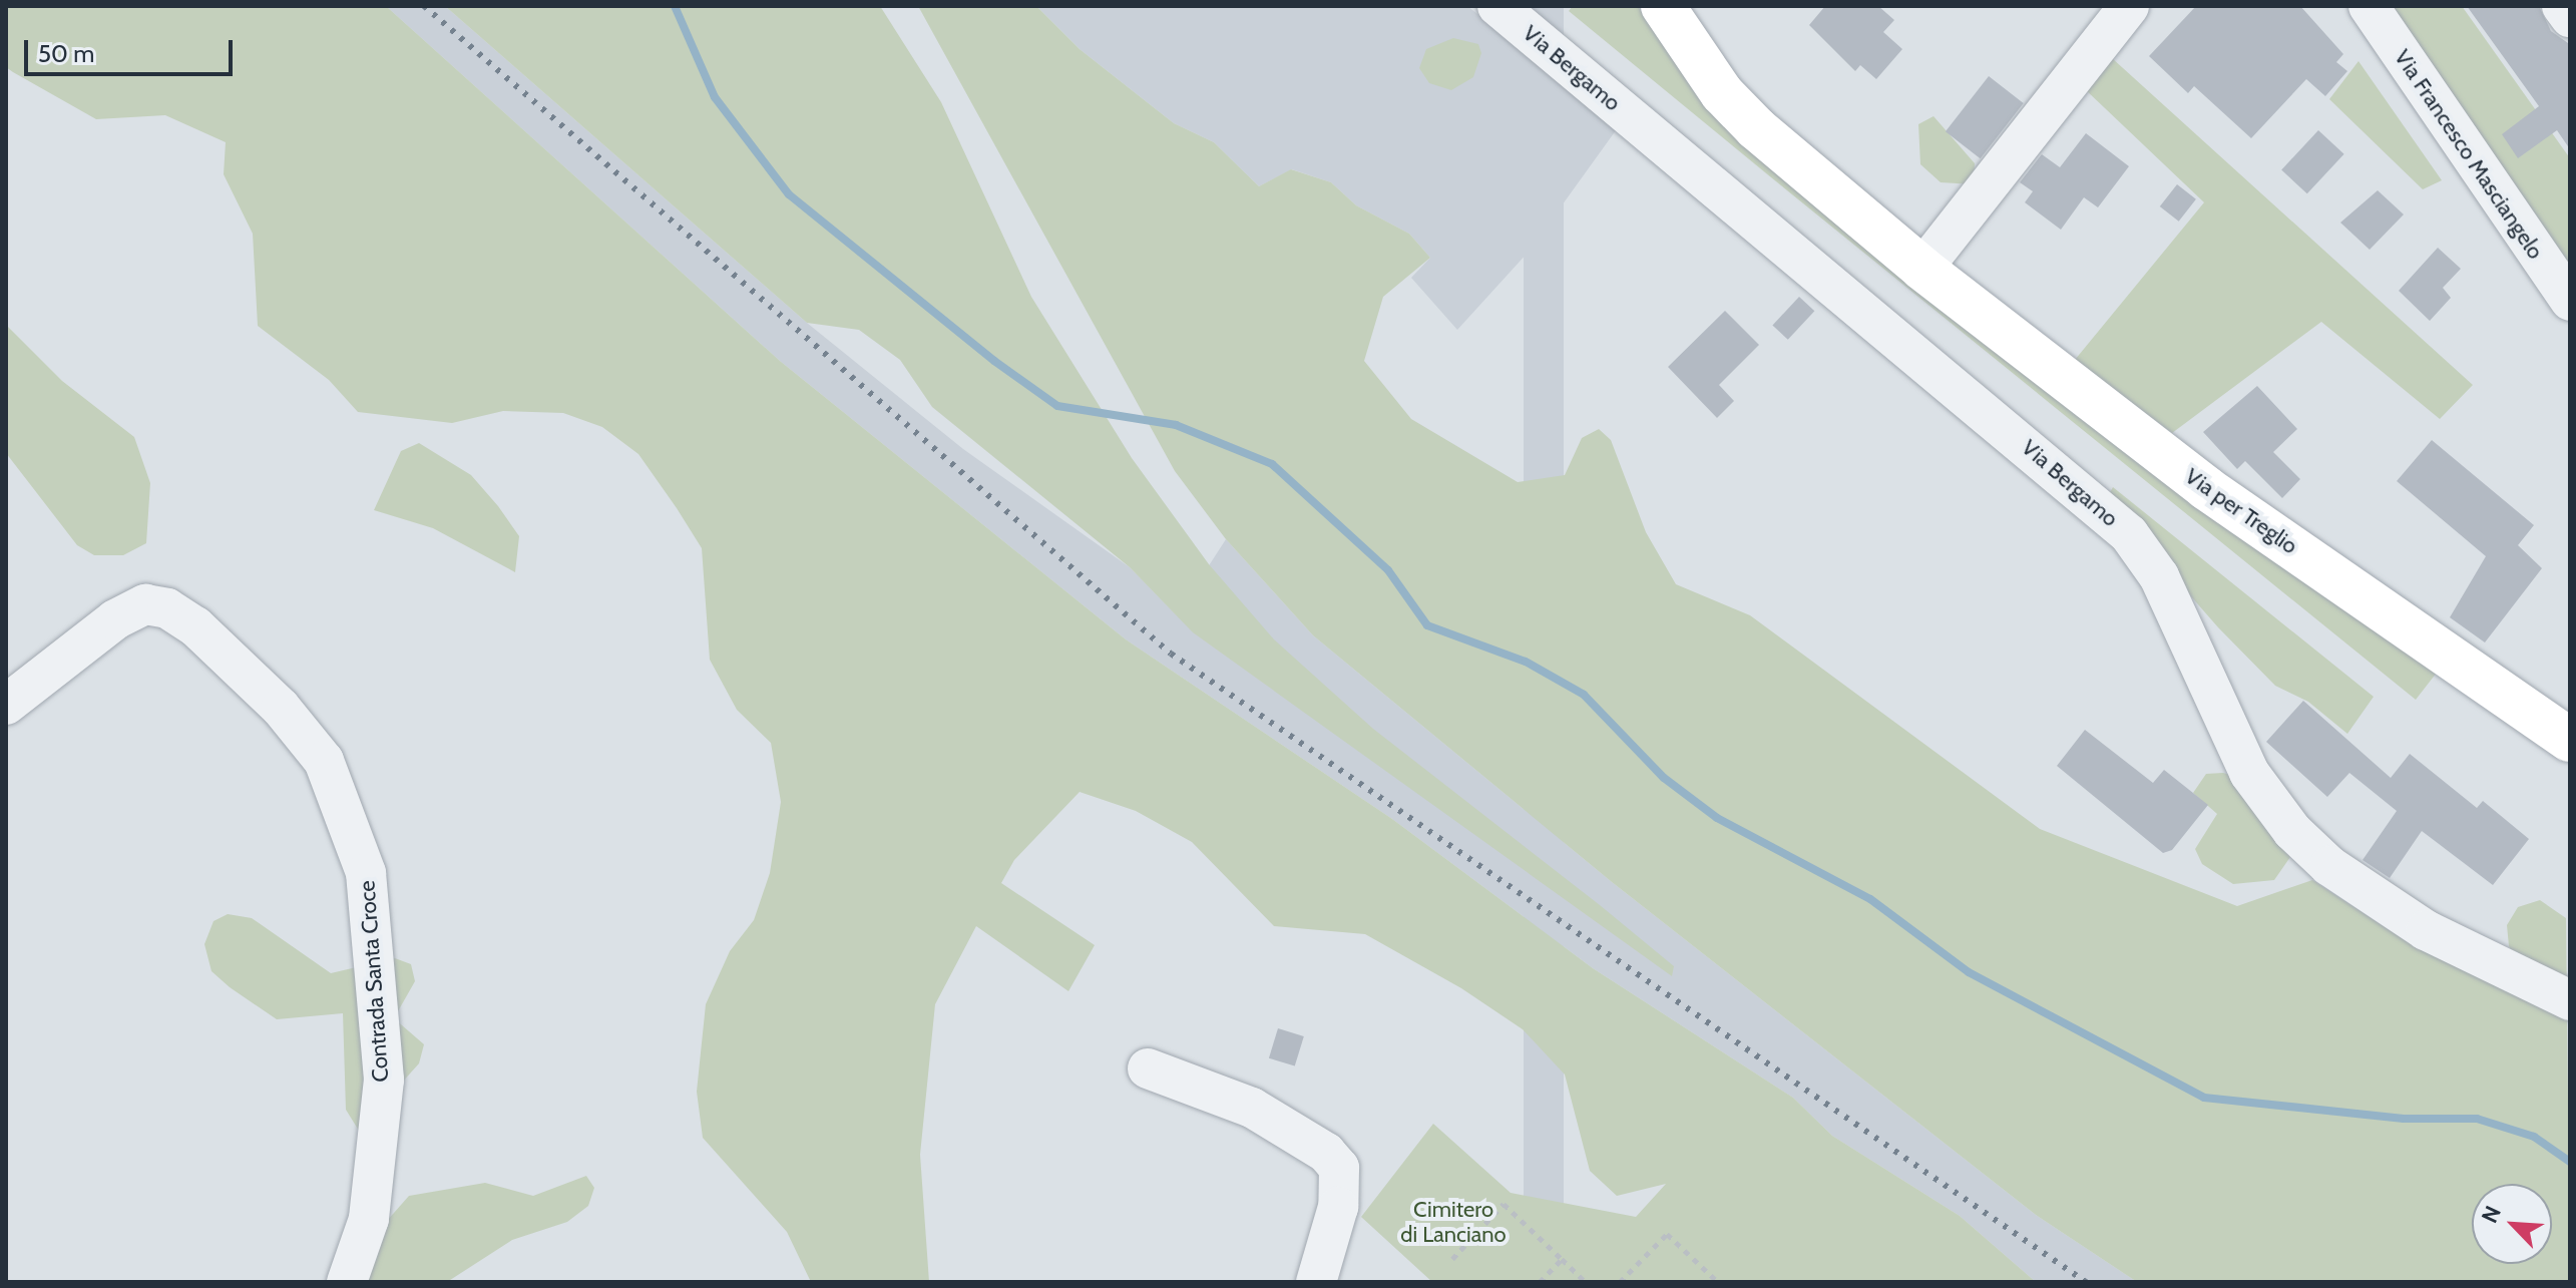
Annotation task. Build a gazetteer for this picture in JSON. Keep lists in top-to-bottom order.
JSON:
{
  "streets": {
    "main road": ["Via per Treglio"],
    "street": ["Via Bergamo", "Via Francesco Masciangelo", "Contrada Santa Croce"]
  },
  "parks": ["Cimitero di Lanciano"],
  "scale_bar": "50 m",
  "north": "top left"
}
